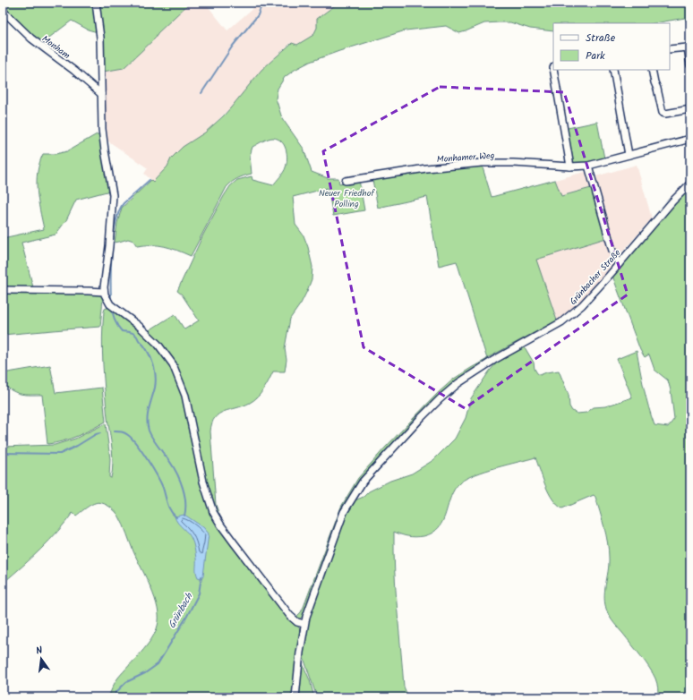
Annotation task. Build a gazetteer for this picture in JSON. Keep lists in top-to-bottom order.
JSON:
{
  "streets": {
    "street": ["Monham", "Monhamer Weg", "Grünbacher Straße"]
  },
  "water": ["Grünbach"],
  "parks": ["Neuer Friedhof Polling"],
  "legend": ["Straße", "Park"],
  "north": "top"
}
